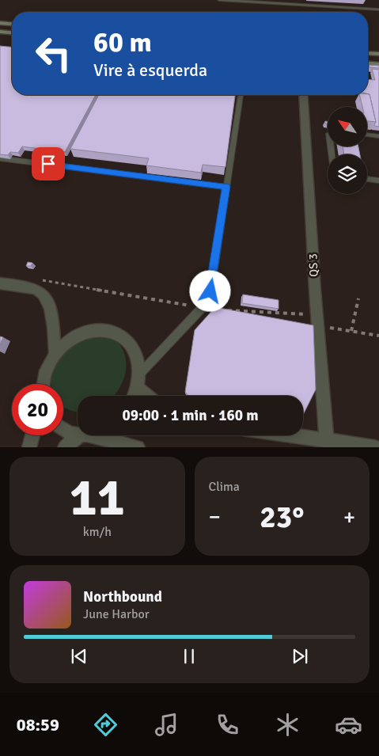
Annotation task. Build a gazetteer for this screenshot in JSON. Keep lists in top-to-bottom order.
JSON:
{
  "streets": {
    "street": ["QS 3"]
  },
  "north": "top left",
  "page": {
    "turn": ["60 m", "Vire à esquerda"],
    "limit": "20",
    "trip": "09:00 · 1 min · 160 m",
    "tile": [
      ["11", "km/h"],
      "Clima"
    ],
    "heat": ["−", "23°", "+"],
    "song": ["Northbound", "June Harbor"],
    "tabs": "08:59"
  }
}
